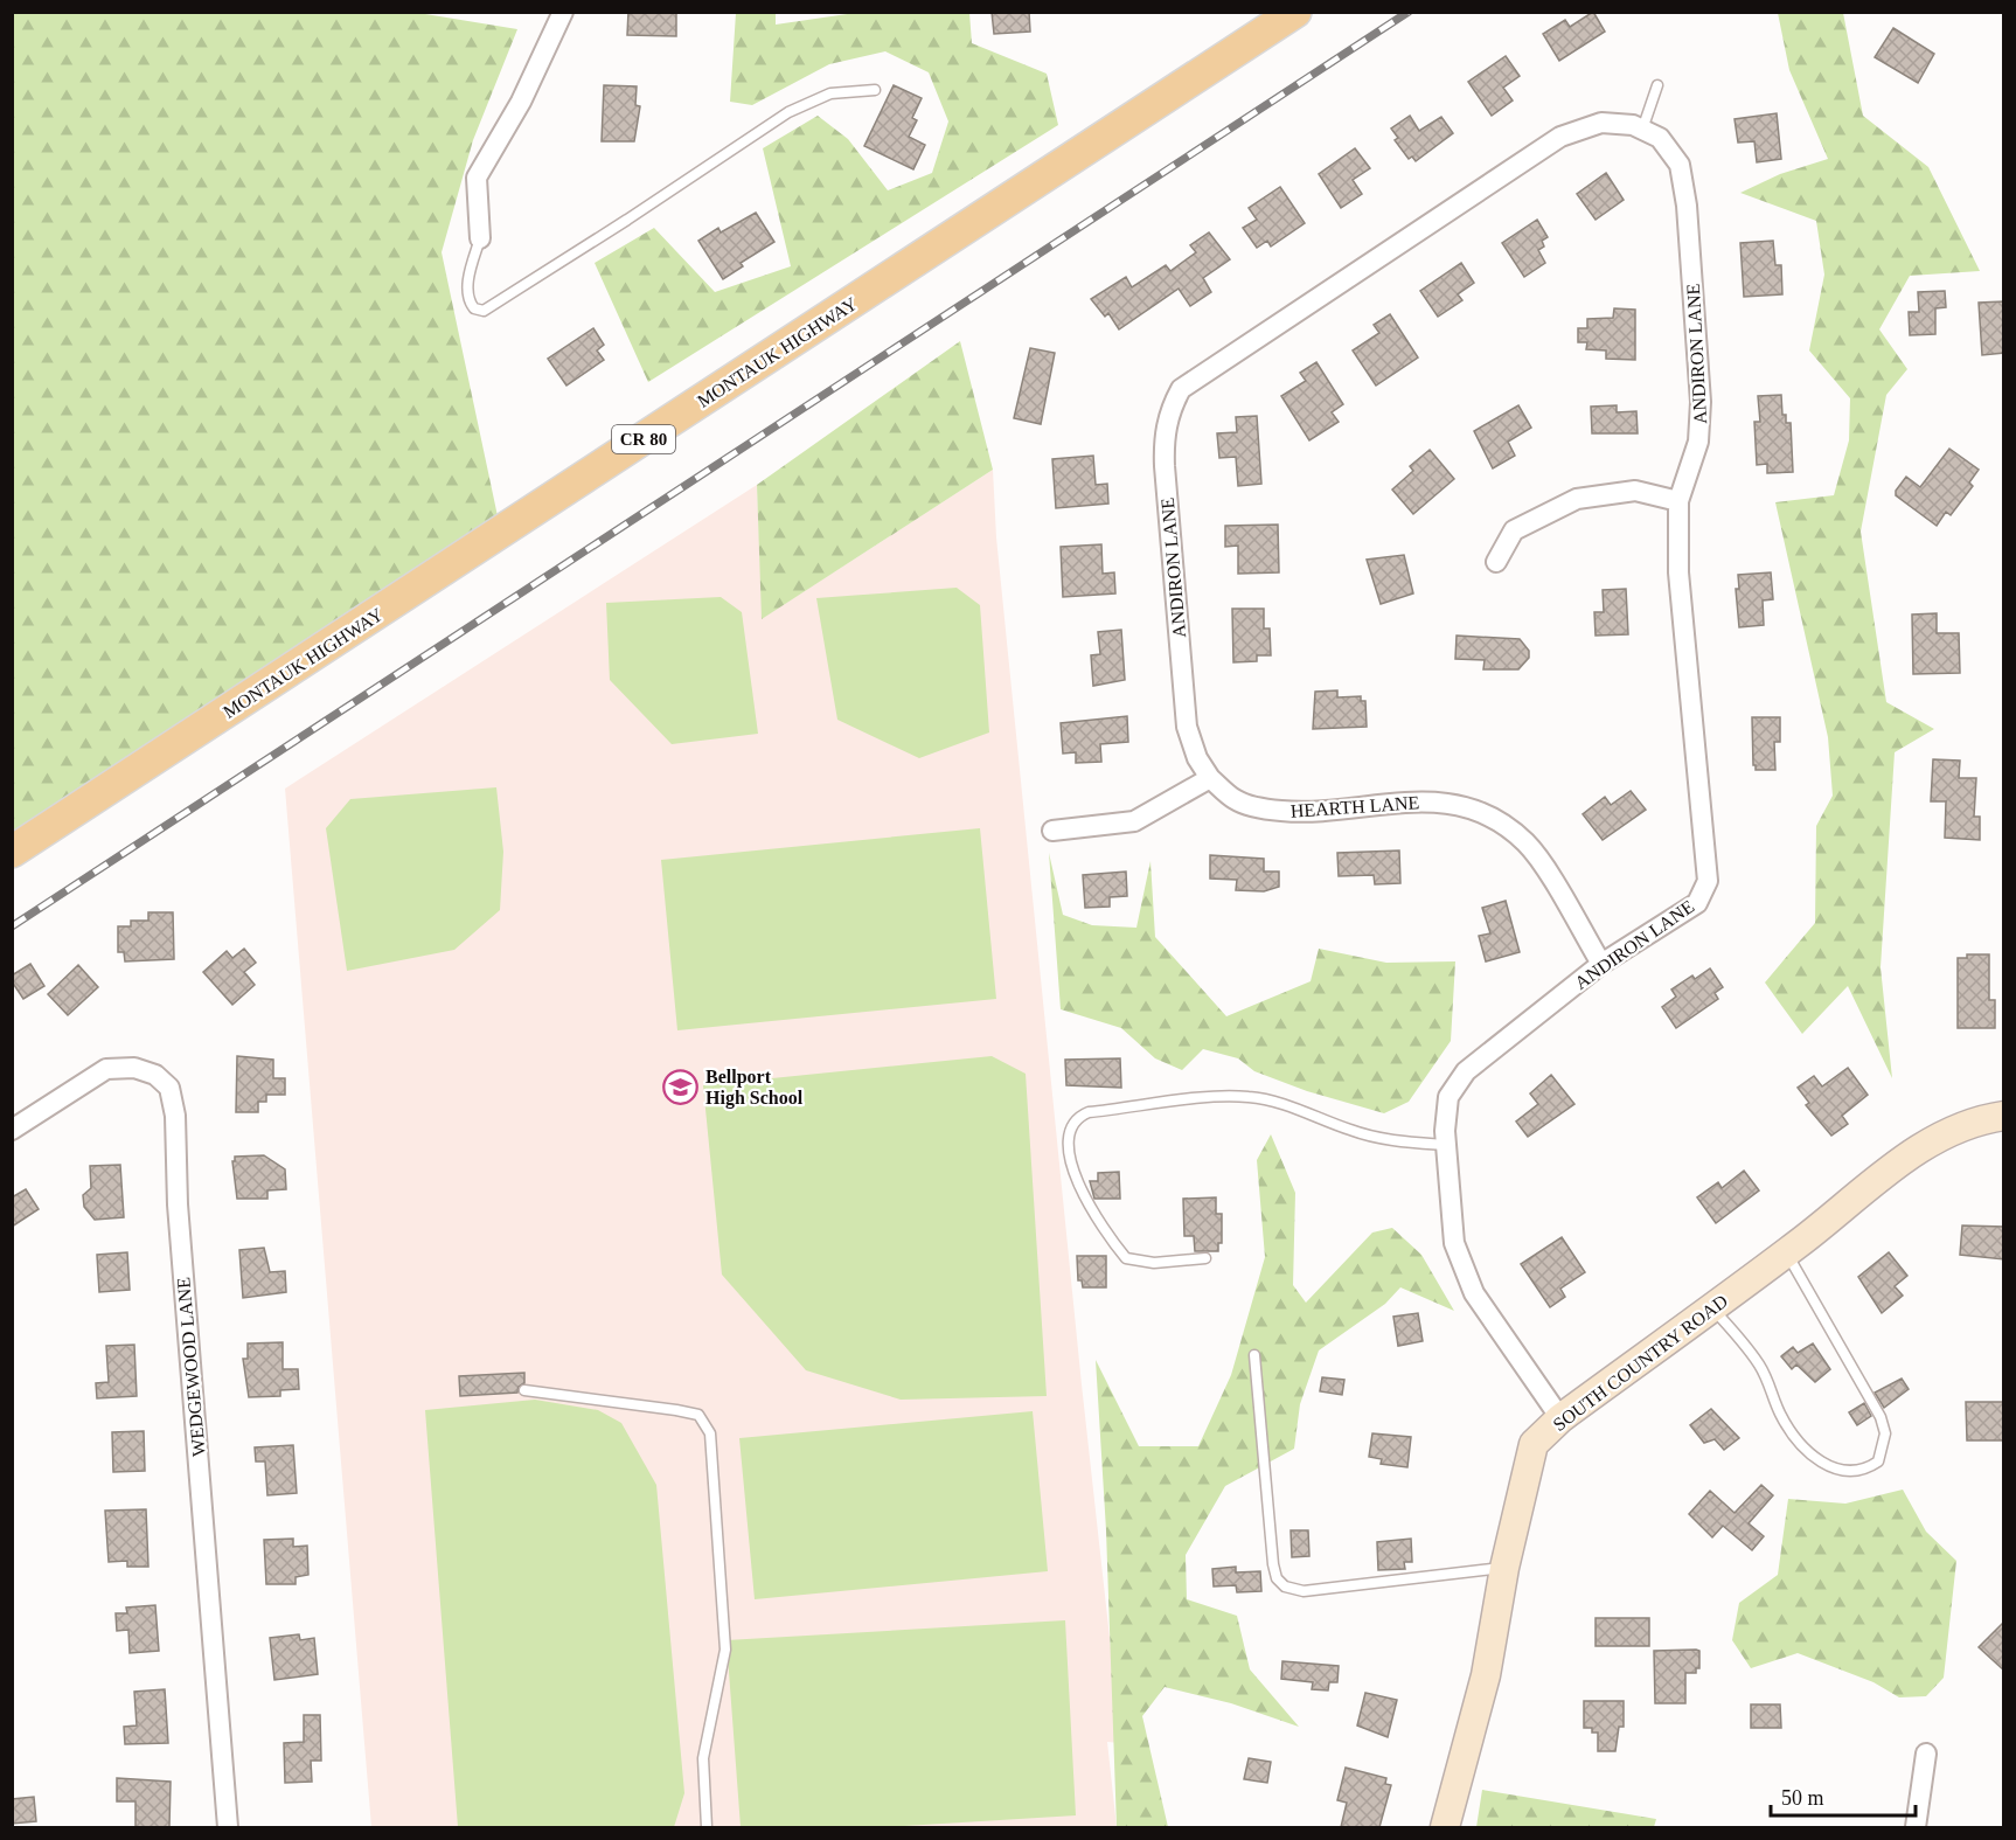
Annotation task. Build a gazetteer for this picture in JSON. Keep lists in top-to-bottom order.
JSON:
{
  "streets": {
    "main road": ["MONTAUK HIGHWAY", "CR 80", "SOUTH COUNTRY ROAD"],
    "street": ["ANDIRON LANE", "HEARTH LANE", "WEDGEWOOD LANE"]
  },
  "crossings": [
    ["ANDIRON LANE", "HEARTH LANE"],
    ["ANDIRON LANE", "SOUTH COUNTRY ROAD"]
  ],
  "places": {
    "school or university": ["Bellport High School"]
  },
  "scale_bar": "50 m"
}
